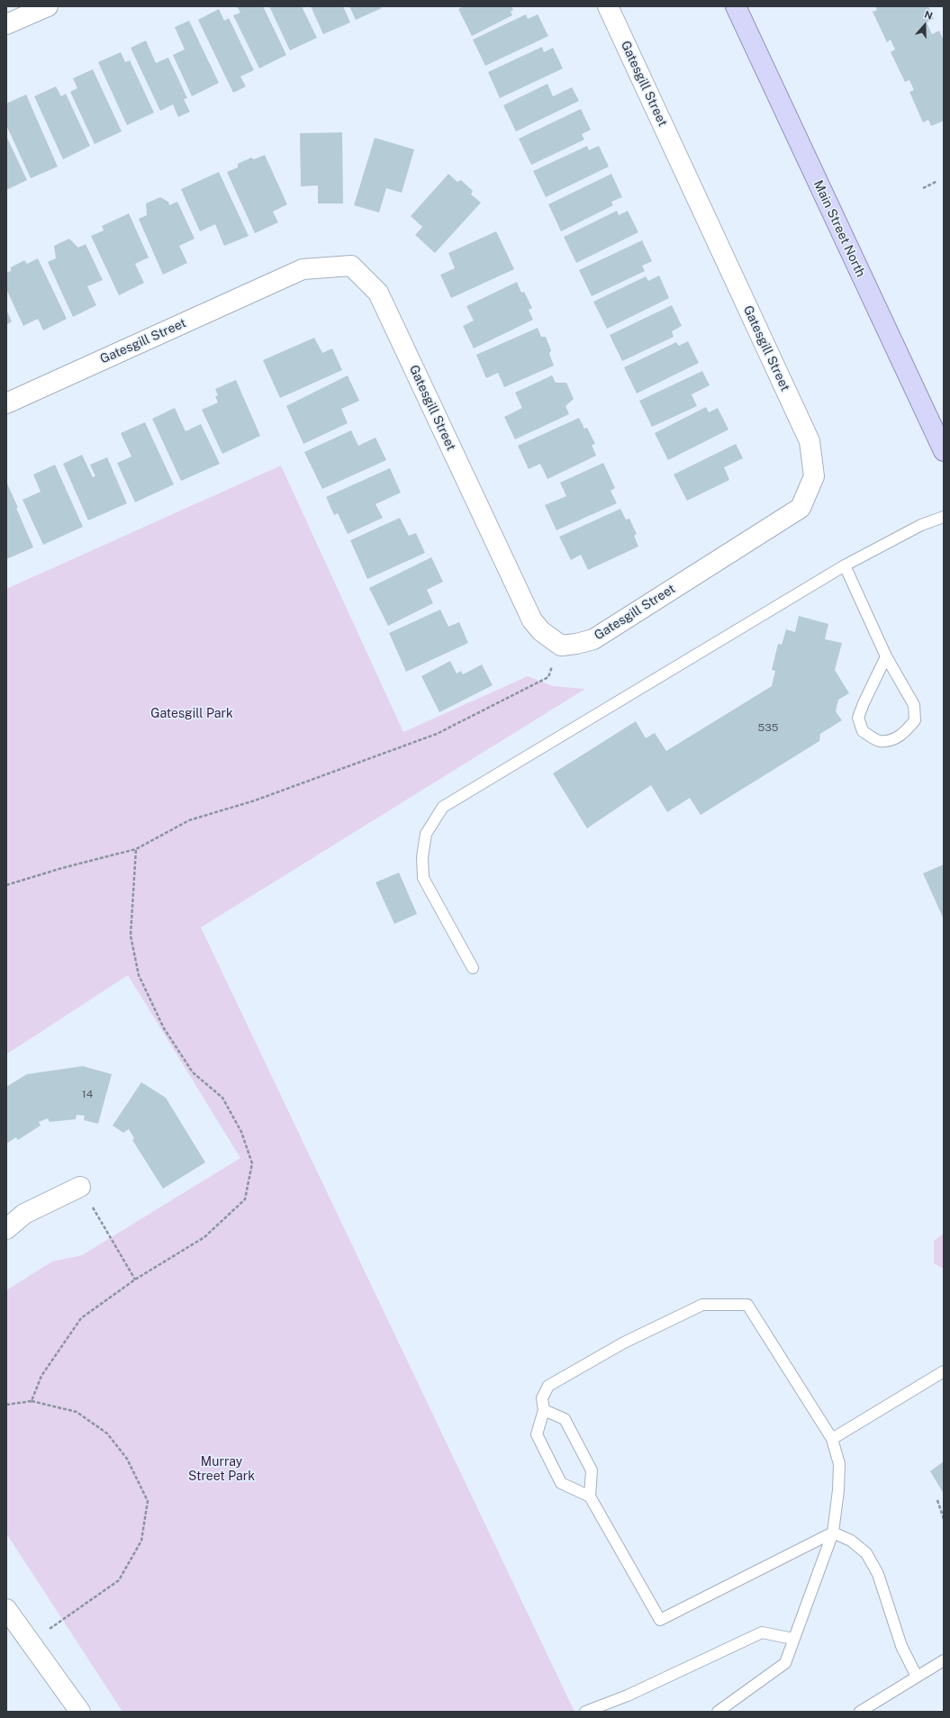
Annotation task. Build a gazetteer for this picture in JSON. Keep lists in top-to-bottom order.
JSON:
{
  "streets": {
    "main road": ["Main Street North"],
    "street": ["Gatesgill Street"]
  },
  "parks": ["Gatesgill Park", "Murray Street Park"],
  "house_numbers": ["535", "14"],
  "north": "top"
}
